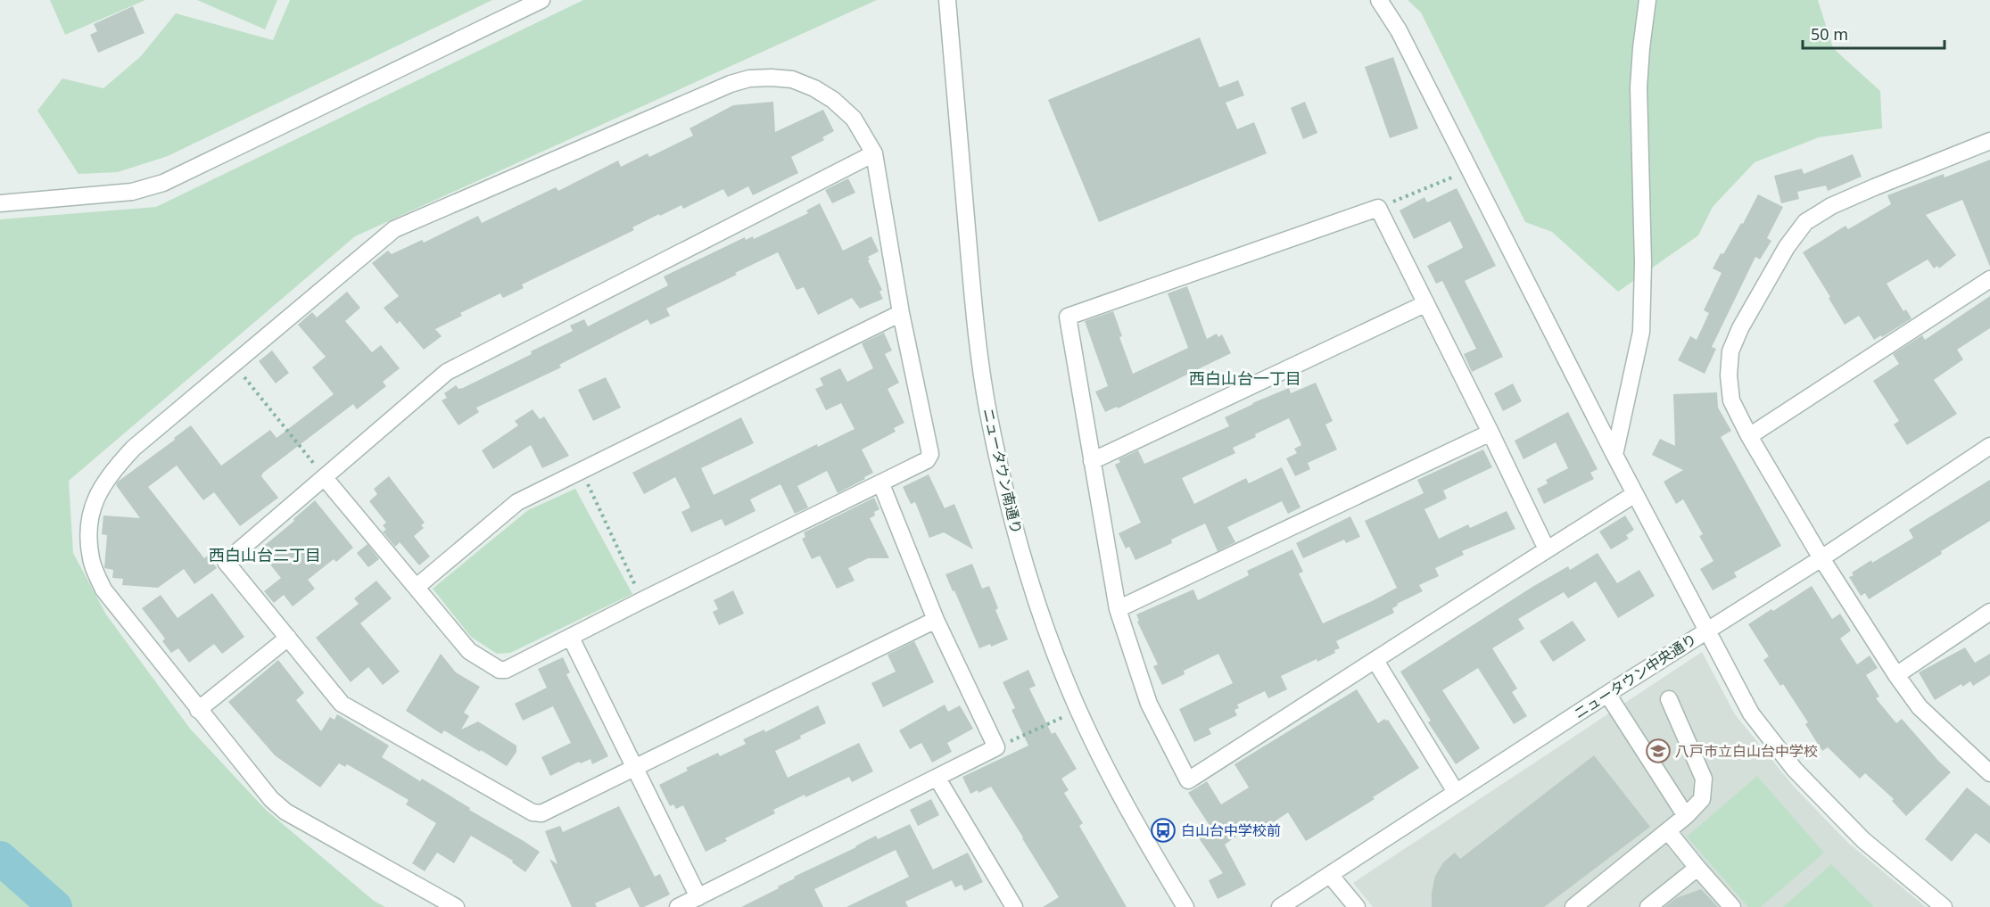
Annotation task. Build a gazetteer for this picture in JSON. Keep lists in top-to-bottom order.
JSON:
{
  "streets": {
    "street": ["ニュータウン南通り", "ニュータウン中央通り"]
  },
  "districts": ["西白山台一丁目", "西白山台二丁目"],
  "places": {
    "school or university": ["八戸市立白山台中学校"],
    "bus stop": ["白山台中学校前"]
  },
  "scale_bar": "50 m"
}
